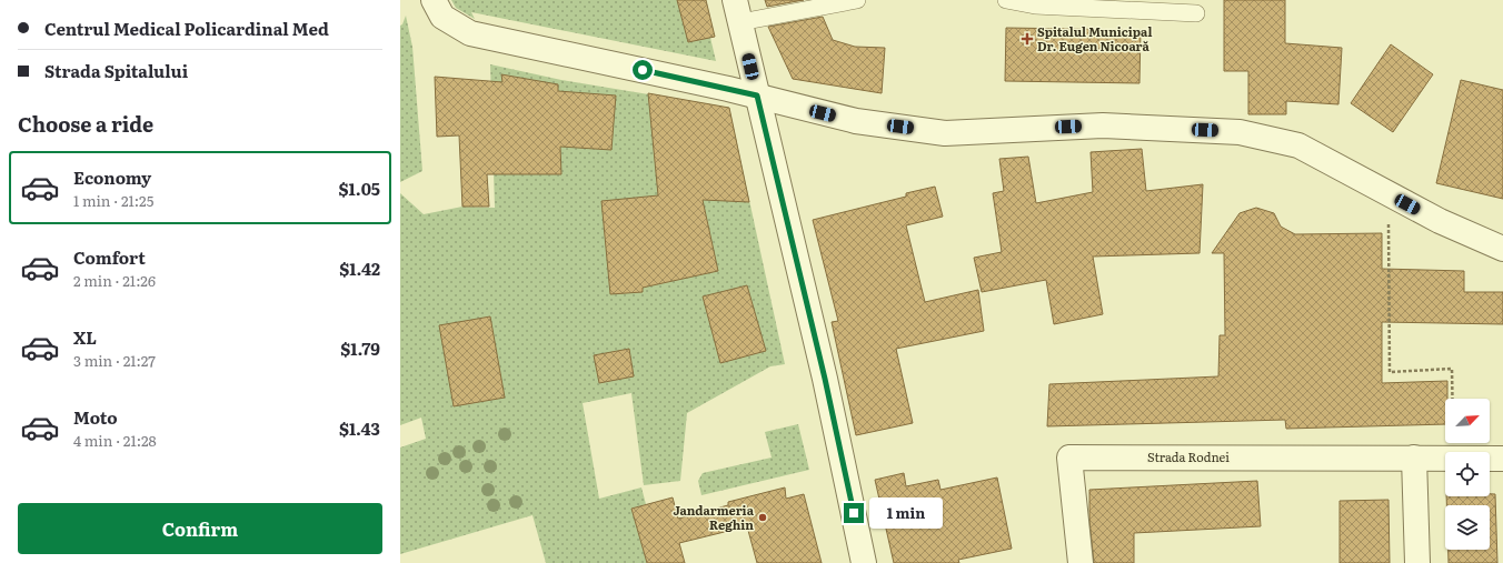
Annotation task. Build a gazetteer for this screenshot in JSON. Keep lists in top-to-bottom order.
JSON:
{
  "streets": {
    "street": ["Strada Rodnei"]
  },
  "places": {
    "health": ["Spitalul Municipal Dr. Eugen Nicoară"],
    "other": ["Jandarmeria Reghin"]
  },
  "north": "top right",
  "page": {
    "banner": ["Centrul Medical Policardinal Med", "Strada Spitalului"],
    "heading": "Choose a ride",
    "list": [
      {
        "name": "Economy",
        "note": "1 min · 21:25",
        "value": "$1.05"
      },
      {
        "name": "Comfort",
        "note": "2 min · 21:26",
        "value": "$1.42"
      },
      {
        "name": "XL",
        "note": "3 min · 21:27",
        "value": "$1.79"
      },
      {
        "name": "Moto",
        "note": "4 min · 21:28",
        "value": "$1.43"
      }
    ],
    "buttons": "Confirm",
    "bubble": "1 min"
  }
}
